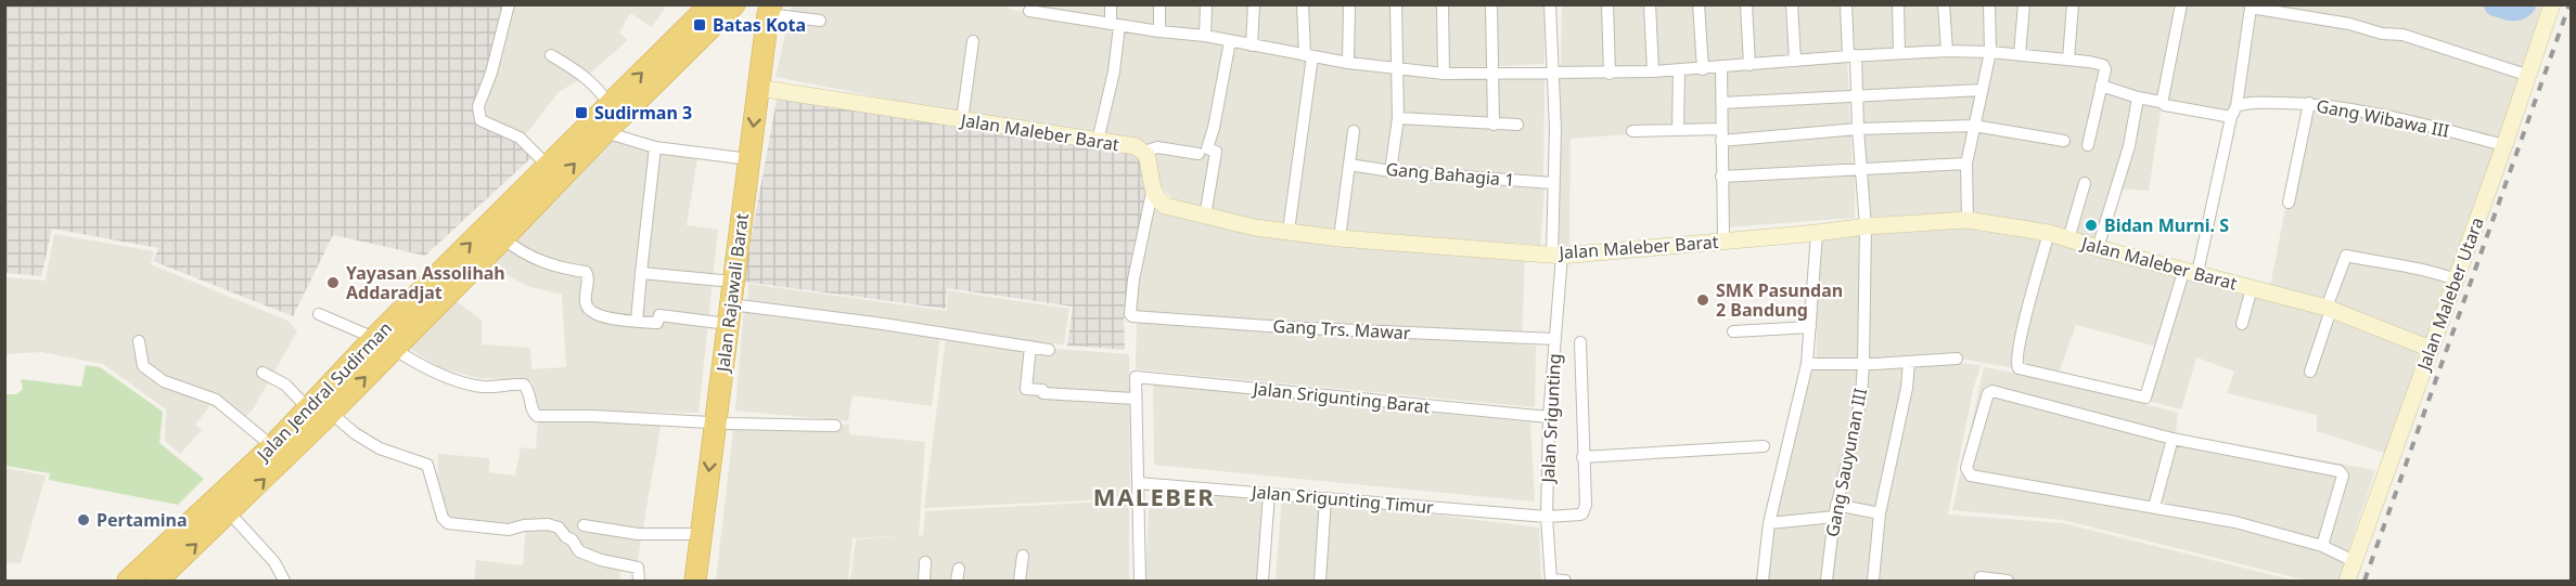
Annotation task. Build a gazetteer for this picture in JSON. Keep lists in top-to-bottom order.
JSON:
{
  "streets": {
    "highway": ["Jalan Rajawali Barat", "Jalan Jendral Sudirman"],
    "street": [
      "Gang Wibawa III",
      "Jalan Maleber Barat",
      "Gang Bahagia 1",
      "Jalan Maleber Utara",
      "Gang Trs. Mawar",
      "Jalan Srigunting Barat",
      "Jalan Srigunting",
      "Gang Sauyunan III",
      "Jalan Srigunting Timur"
    ]
  },
  "crossings": [
    ["Gang Wibawa III", "Jalan Maleber Utara"],
    ["Jalan Maleber Barat", "Jalan Rajawali Barat"],
    ["Jalan Maleber Barat", "Jalan Maleber Utara"],
    ["Jalan Maleber Barat", "Gang Trs. Mawar"],
    ["Jalan Maleber Barat", "Jalan Srigunting"],
    ["Jalan Maleber Barat", "Gang Sauyunan III"],
    ["Gang Bahagia 1", "Jalan Srigunting"],
    ["Gang Trs. Mawar", "Jalan Srigunting"],
    ["Jalan Srigunting Barat", "Jalan Srigunting"],
    ["Jalan Srigunting", "Jalan Srigunting Timur"]
  ],
  "districts": ["MALEBER"],
  "places": {
    "transit": ["Batas Kota", "Sudirman 3"],
    "other": [
      "Bidan Murni. S",
      "Yayasan Assolihah Addaradjat",
      "SMK Pasundan 2 Bandung",
      "Pertamina"
    ]
  }
}
